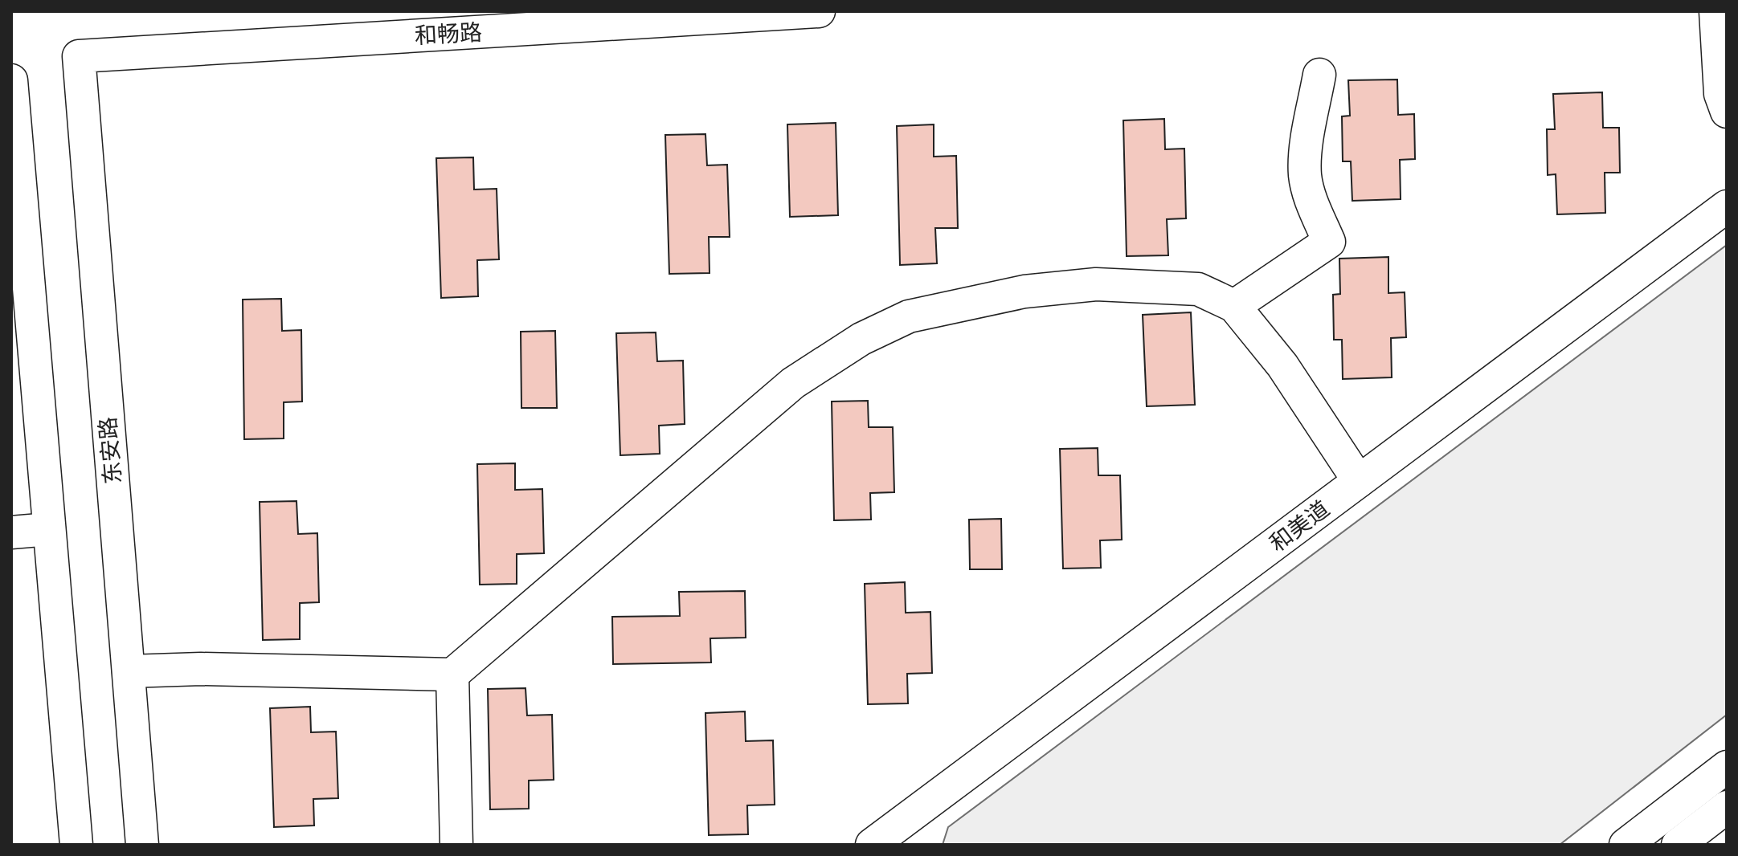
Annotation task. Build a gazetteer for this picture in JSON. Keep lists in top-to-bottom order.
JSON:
{
  "streets": {
    "street": ["和畅路", "东安路", "和美道"]
  },
  "crossings": [
    ["和畅路", "东安路"]
  ]
}
